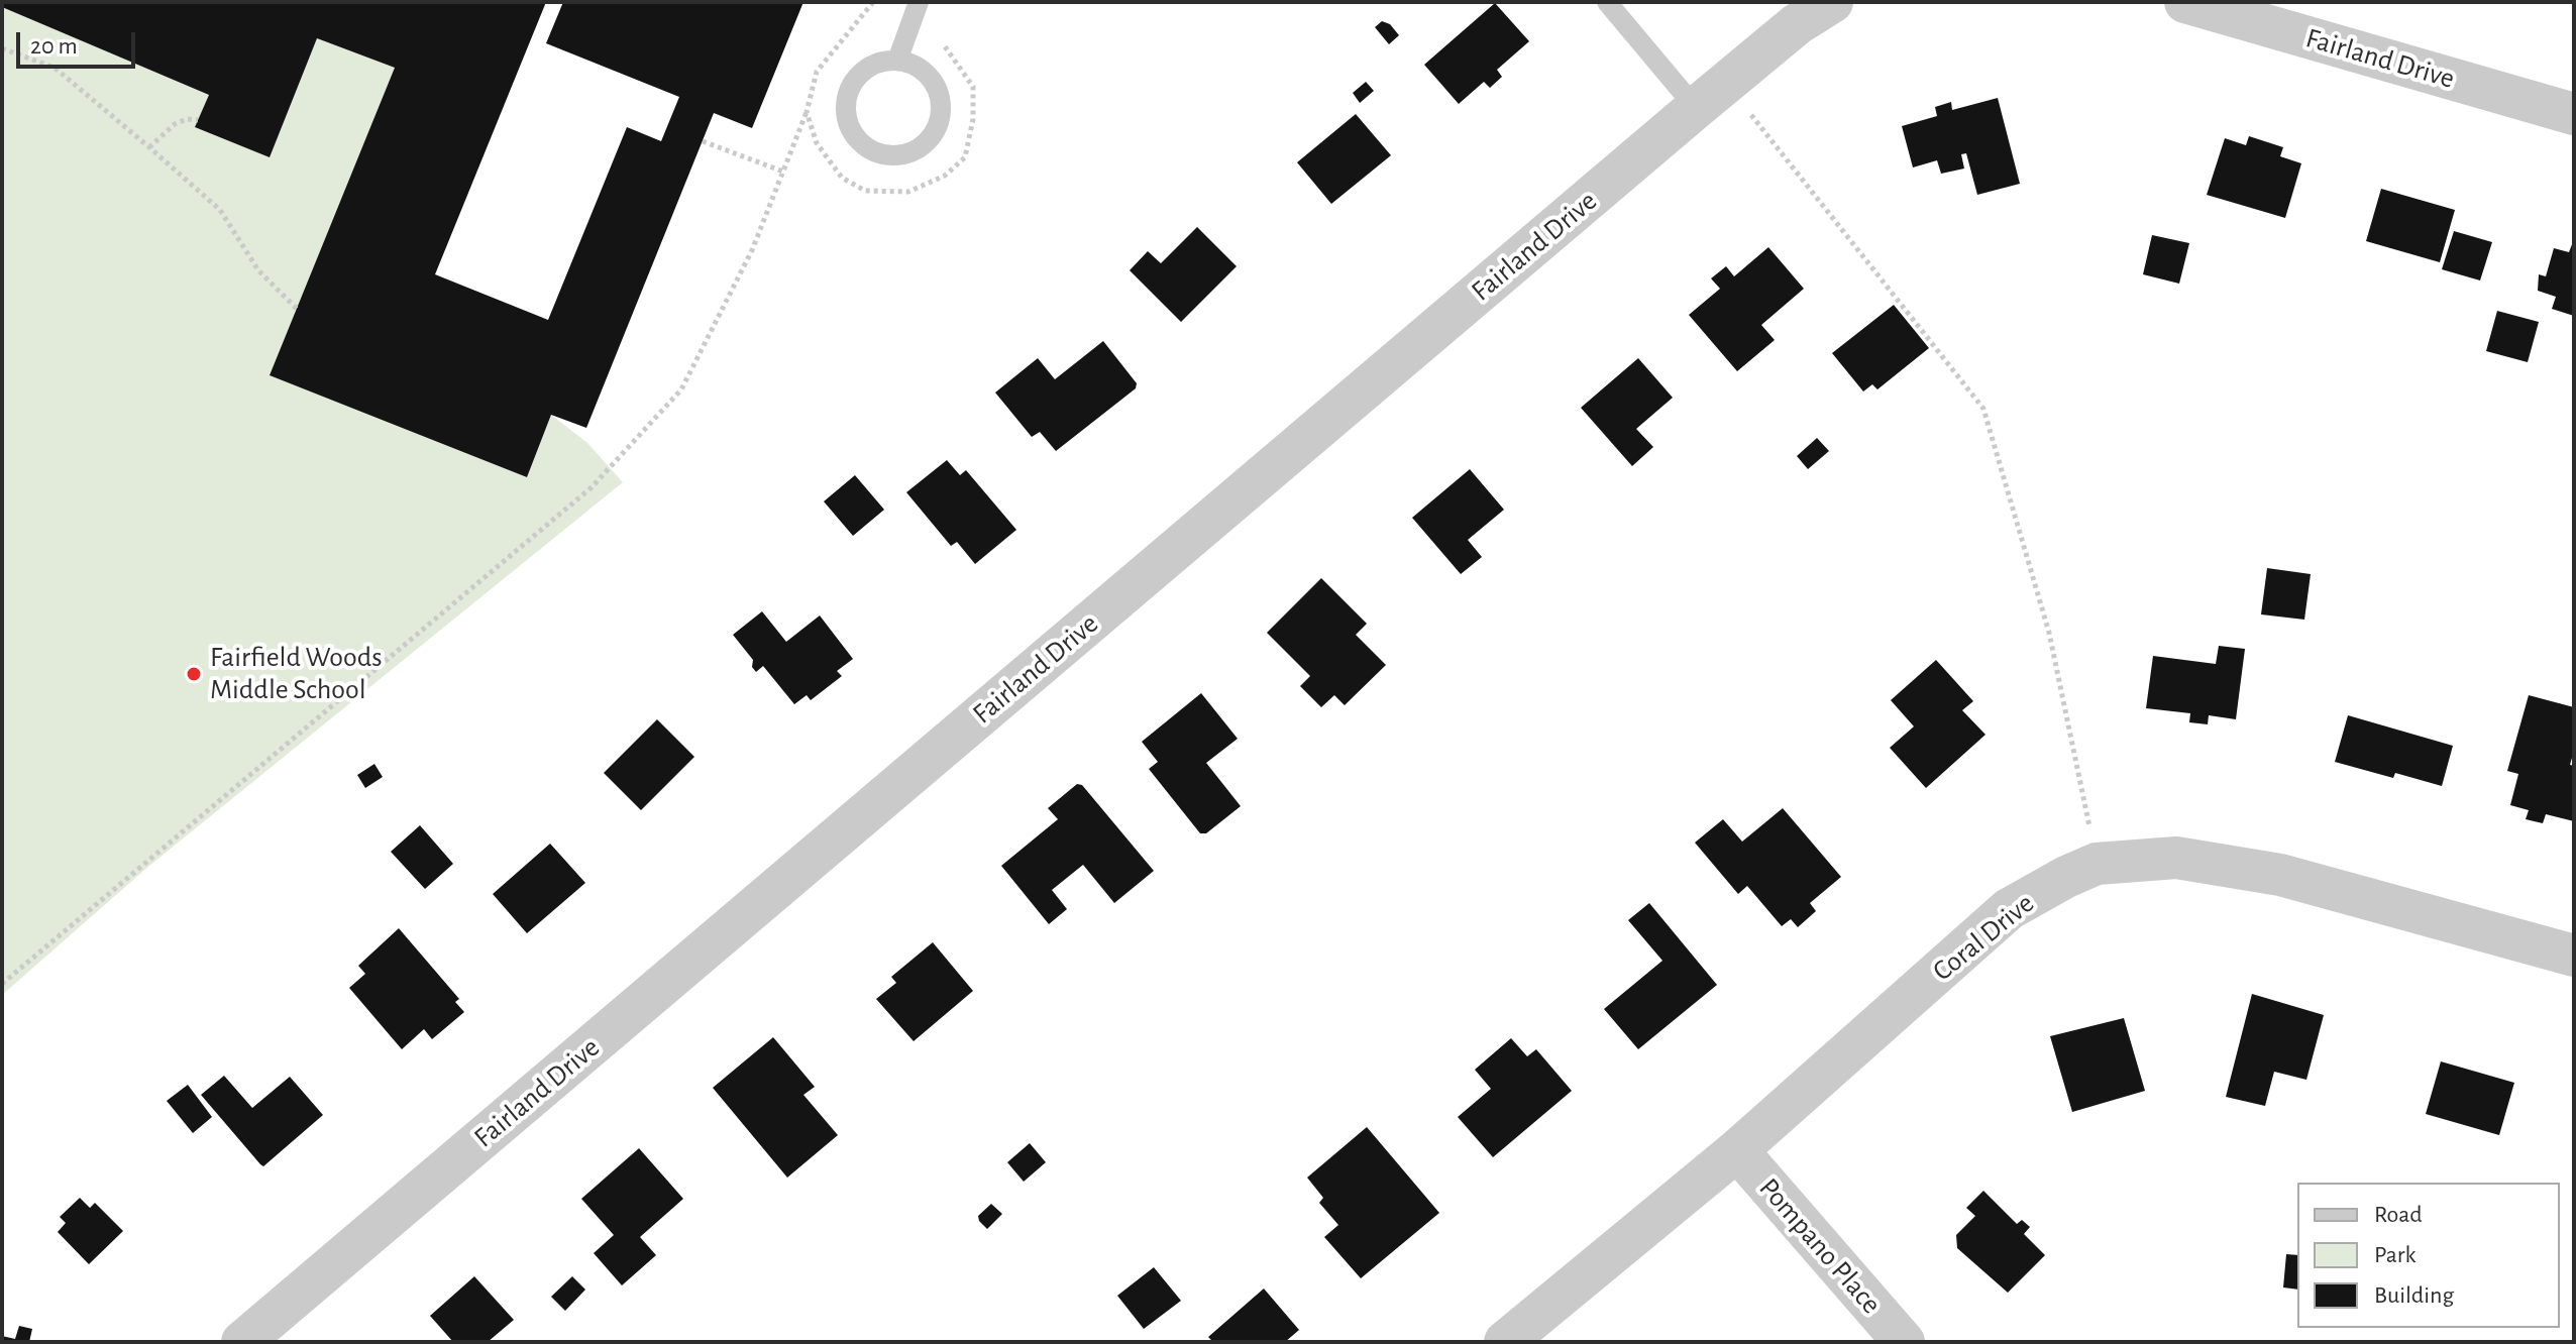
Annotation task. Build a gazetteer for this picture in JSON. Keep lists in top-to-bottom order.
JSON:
{
  "streets": {
    "street": ["Fairland Drive", "Coral Drive", "Pompano Place"]
  },
  "crossings": [
    ["Coral Drive", "Pompano Place"]
  ],
  "places": ["Fairfield Woods Middle School"],
  "legend": ["Road", "Park", "Building"],
  "scale_bar": "20 m"
}
